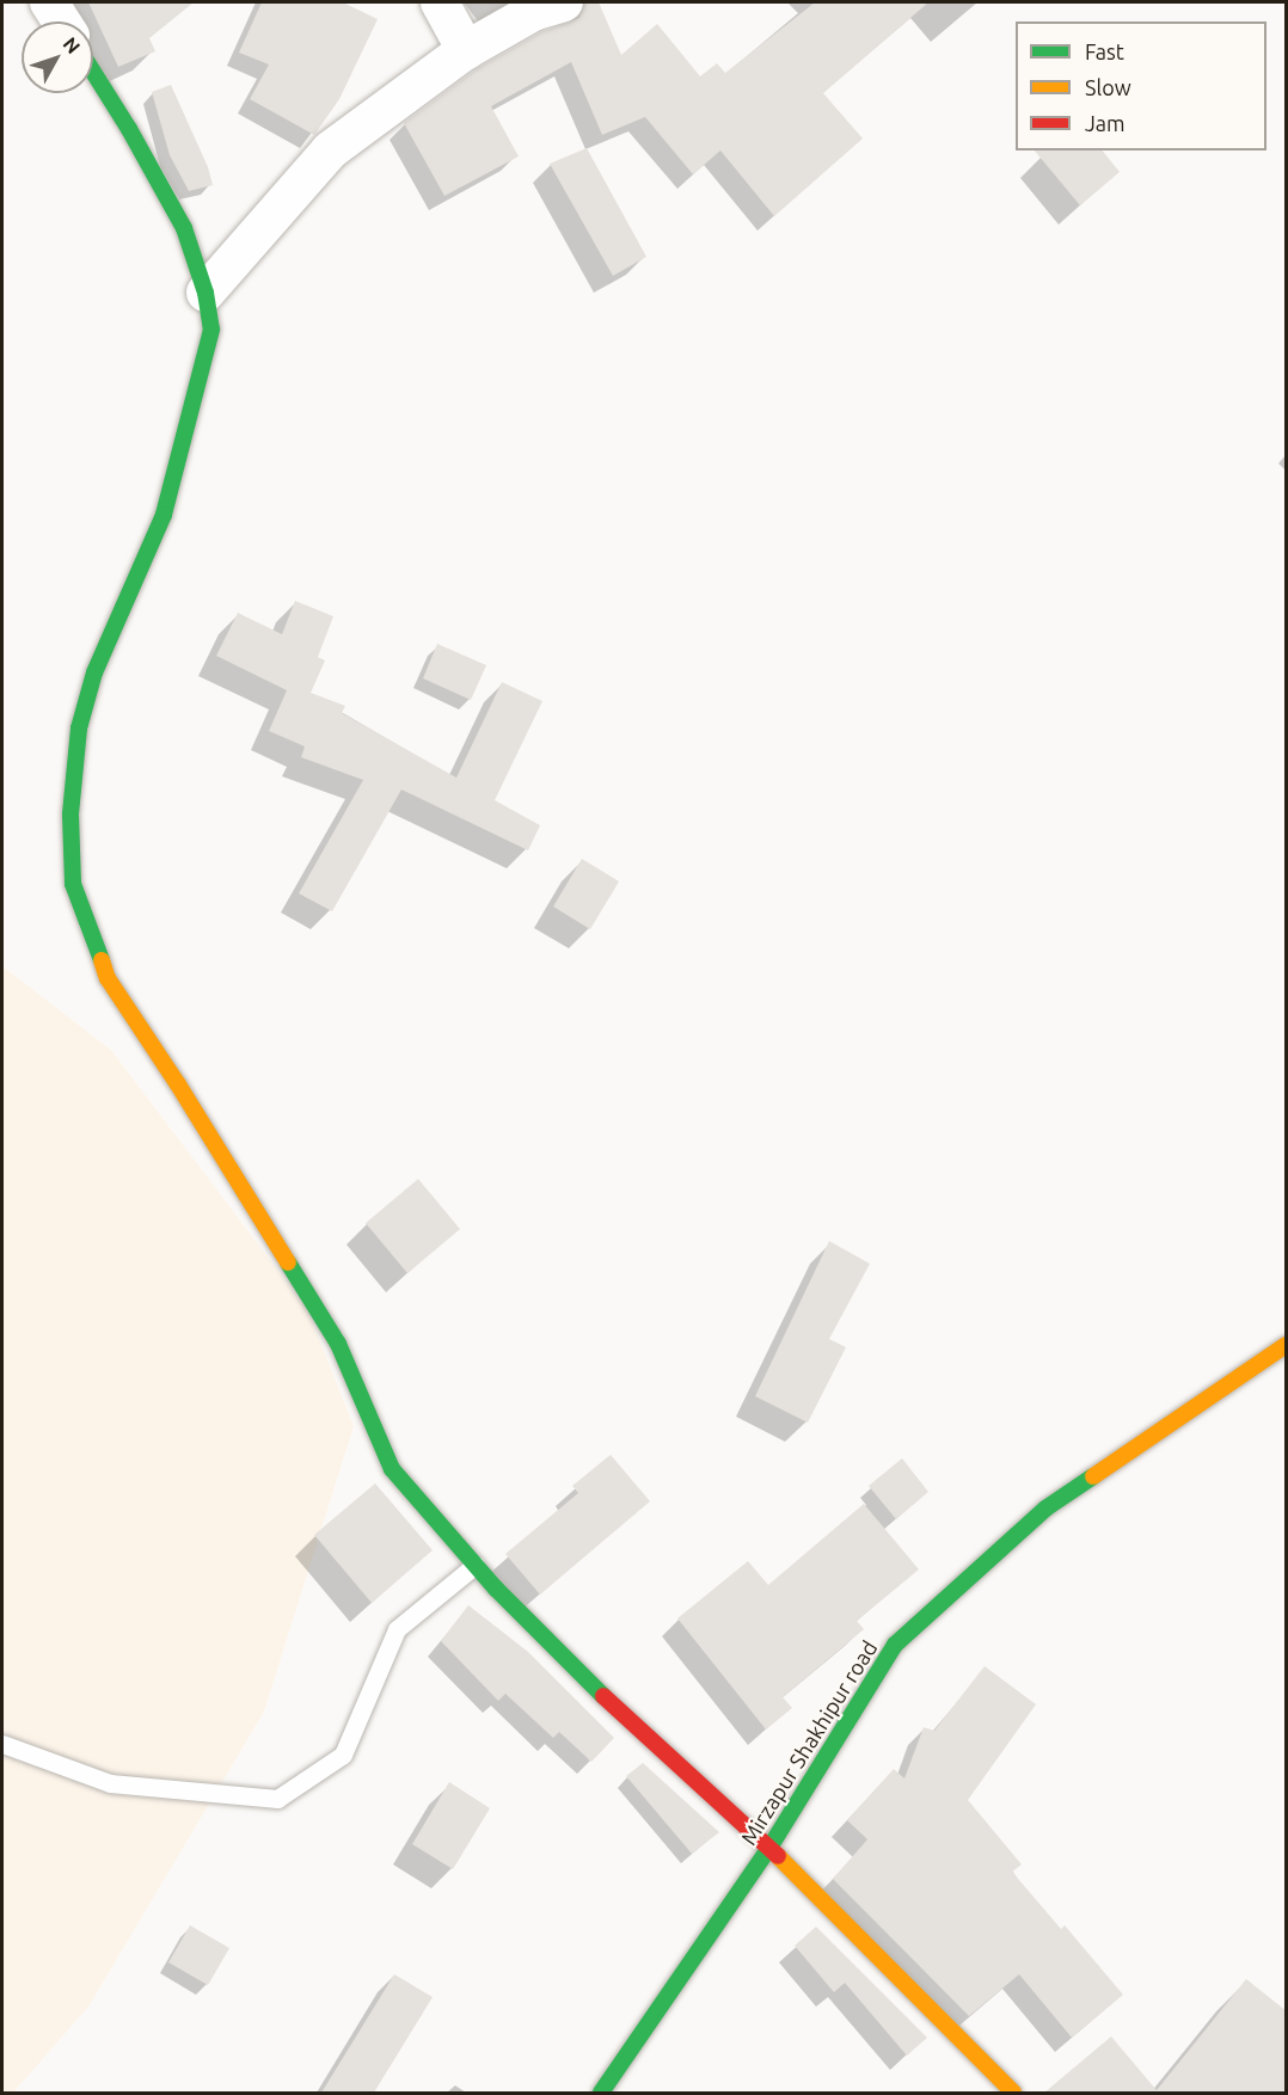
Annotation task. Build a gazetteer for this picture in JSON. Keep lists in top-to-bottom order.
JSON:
{
  "streets": {
    "street": ["Mirzapur Shakhipur road"]
  },
  "legend": ["Fast", "Slow", "Jam"],
  "north": "top right"
}
